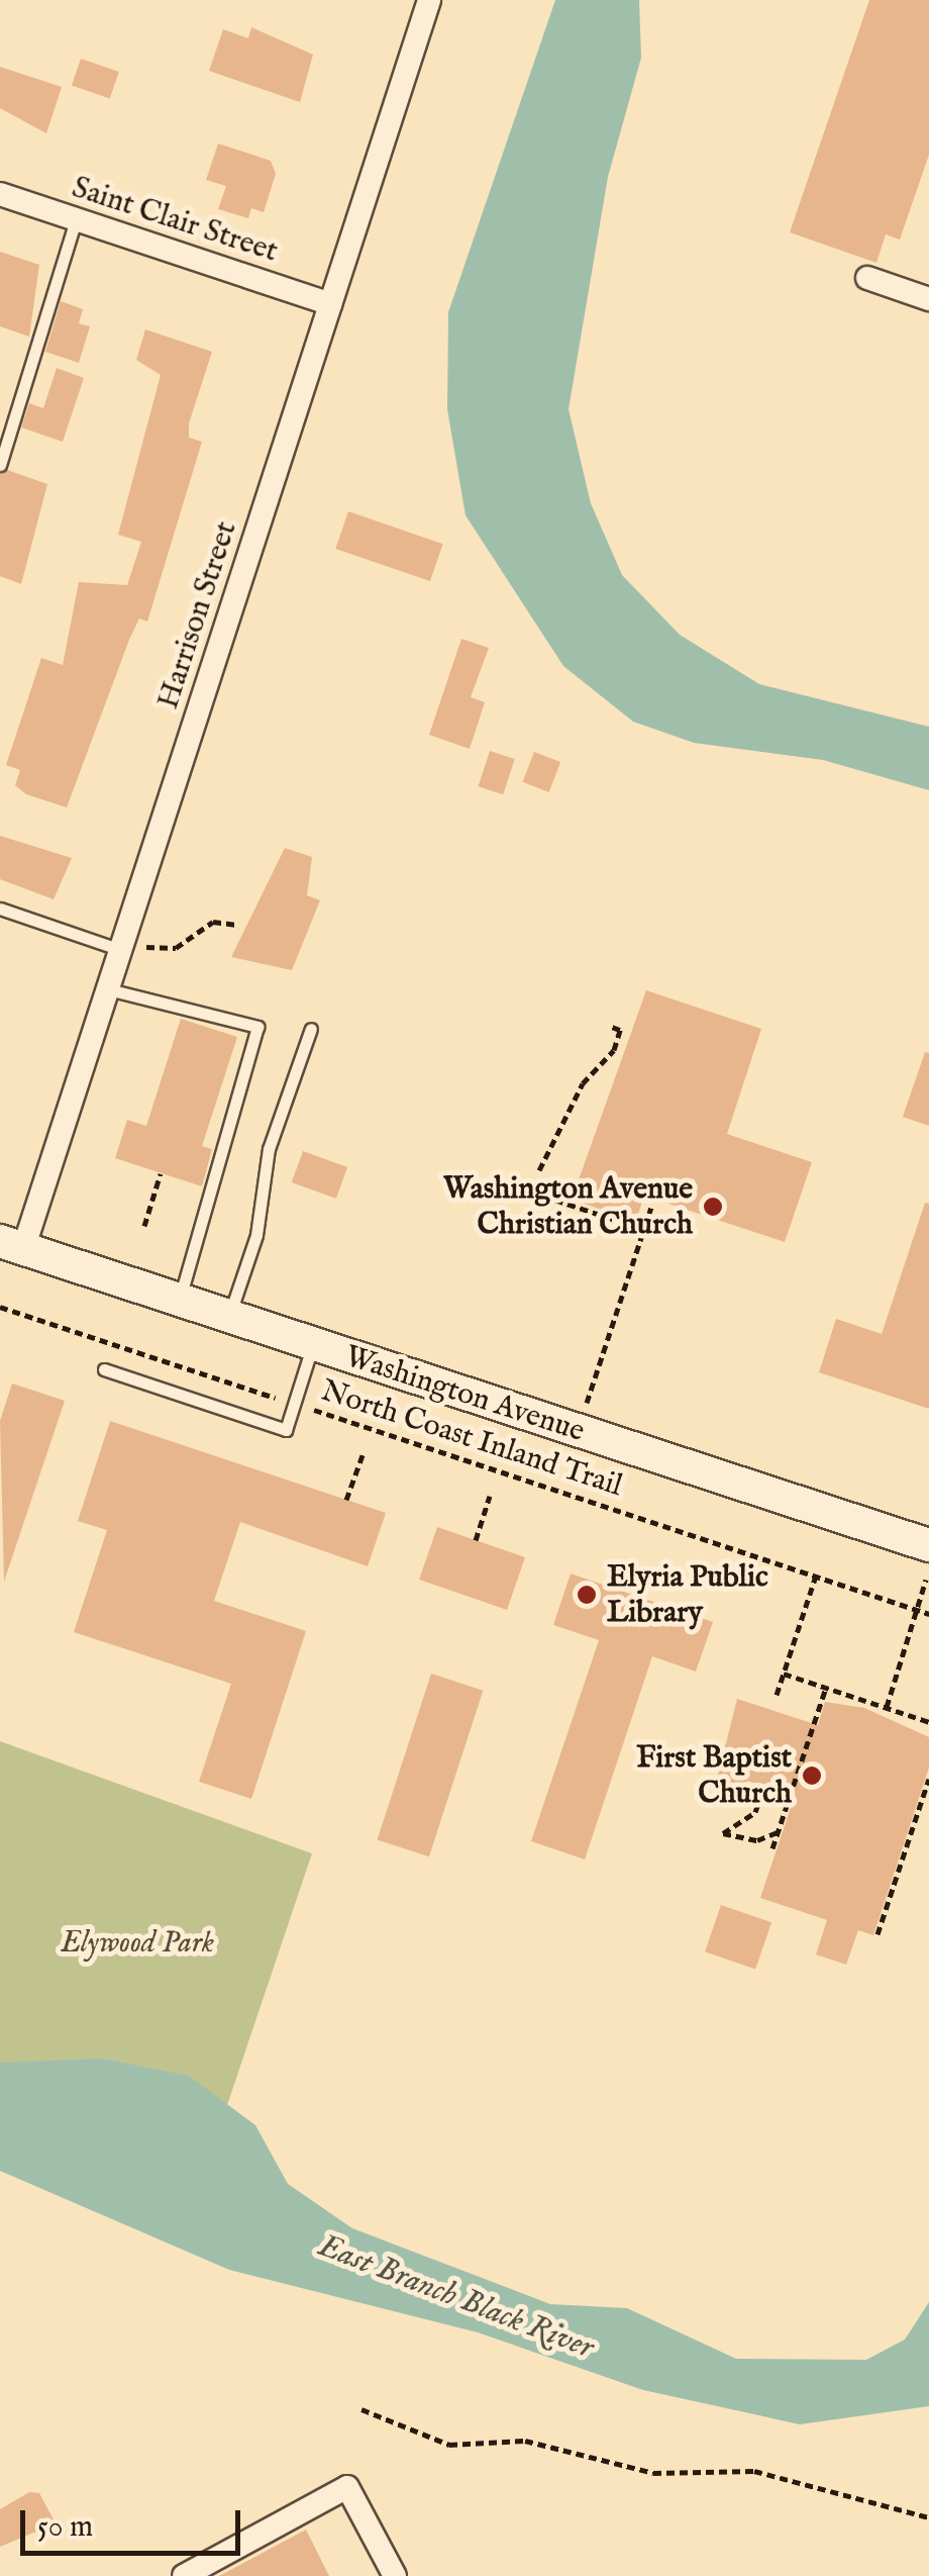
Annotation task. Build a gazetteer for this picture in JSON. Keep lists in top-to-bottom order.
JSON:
{
  "streets": {
    "street": ["Saint Clair Street", "Harrison Street", "Washington Avenue"],
    "path": ["North Coast Inland Trail"]
  },
  "crossings": [
    ["Saint Clair Street", "Harrison Street"],
    ["Harrison Street", "Washington Avenue"]
  ],
  "water": ["East Branch Black River"],
  "parks": ["Elywood Park"],
  "places": ["Washington Avenue Christian Church", "Elyria Public Library", "First Baptist Church"],
  "scale_bar": "50 m"
}
